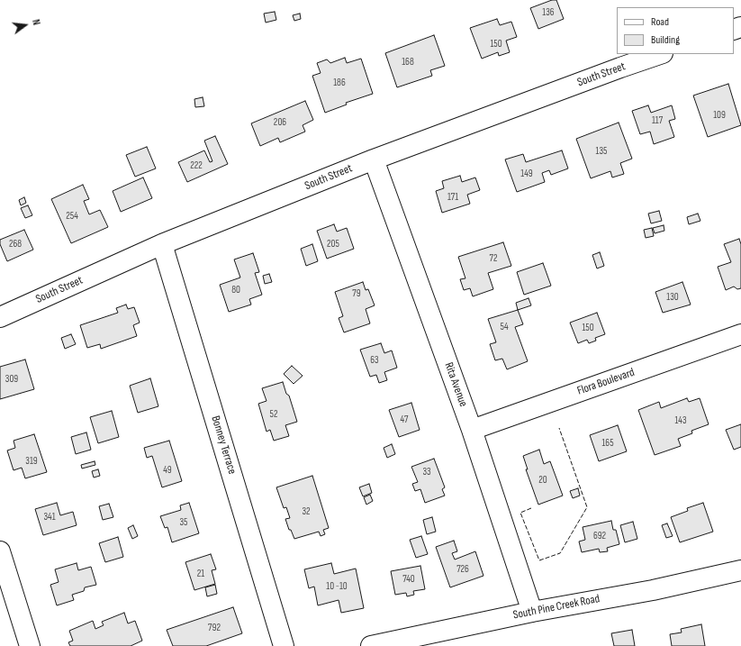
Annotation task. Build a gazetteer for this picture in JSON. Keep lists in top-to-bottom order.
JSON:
{
  "streets": {
    "street": [
      "South Street",
      "Flora Boulevard",
      "Rita Avenue",
      "Bonney Terrace",
      "South Pine Creek Road"
    ]
  },
  "crossings": [
    ["South Street", "Rita Avenue"],
    ["South Street", "Bonney Terrace"],
    ["Flora Boulevard", "Rita Avenue"],
    ["Rita Avenue", "South Pine Creek Road"]
  ],
  "house_numbers": [
    "136",
    "150",
    "168",
    "186",
    "109",
    "117",
    "206",
    "135",
    "222",
    "149",
    "171",
    "254",
    "268",
    "205",
    "72",
    "80",
    "79",
    "130",
    "54",
    "150",
    "63",
    "309",
    "52",
    "47",
    "143",
    "165",
    "319",
    "49",
    "33",
    "20",
    "32",
    "341",
    "35",
    "692",
    "726",
    "21",
    "740",
    "10 -10",
    "792"
  ],
  "legend": ["Road", "Building"],
  "north": "right"
}
